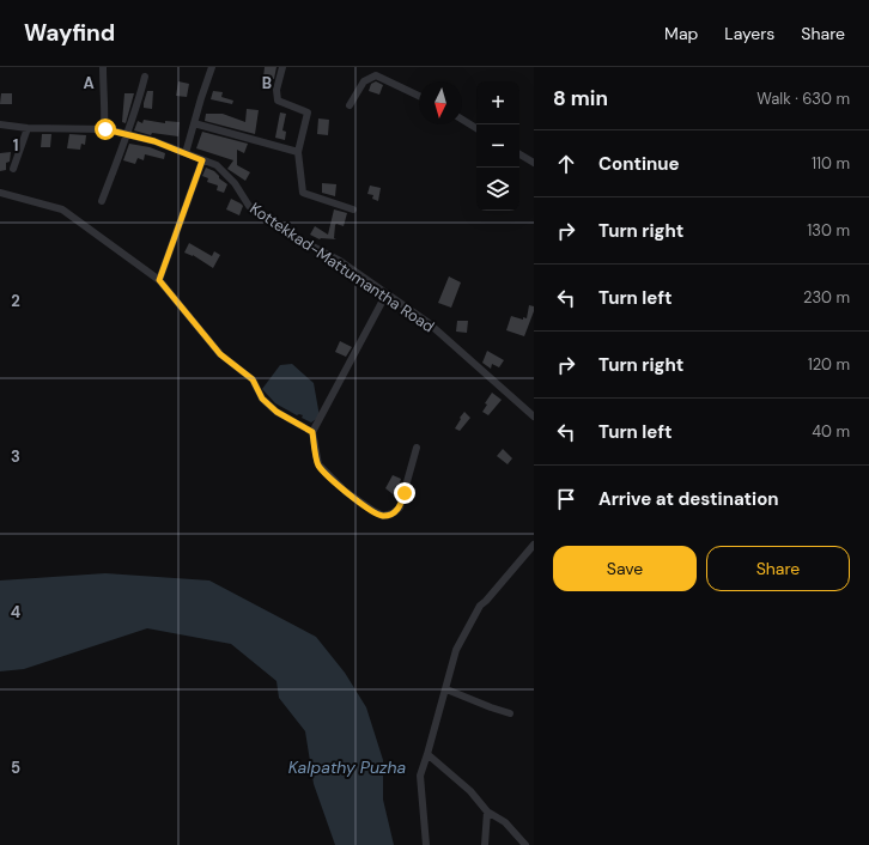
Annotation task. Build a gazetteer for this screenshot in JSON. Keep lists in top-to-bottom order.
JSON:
{
  "streets": {
    "street": ["Kottekkad-Mattumantha Road"]
  },
  "water": ["Kalpathy Puzha"],
  "north": "bottom",
  "page": {
    "header": "Wayfind",
    "nav": ["Map", "Layers", "Share"],
    "heading": ["8 min", "Walk · 630 m"],
    "map_buttons": ["+", "−"],
    "list": [
      ["Continue", "110 m"],
      ["Turn right", "130 m"],
      ["Turn left", "230 m"],
      ["Turn right", "120 m"],
      ["Turn left", "40 m"],
      "Arrive at destination"
    ],
    "buttons": ["Save", "Share"]
  },
  "grid": {
    "columns": ["A", "B"],
    "rows": [
      "1",
      "2",
      "3",
      "4",
      "5"
    ]
  }
}
